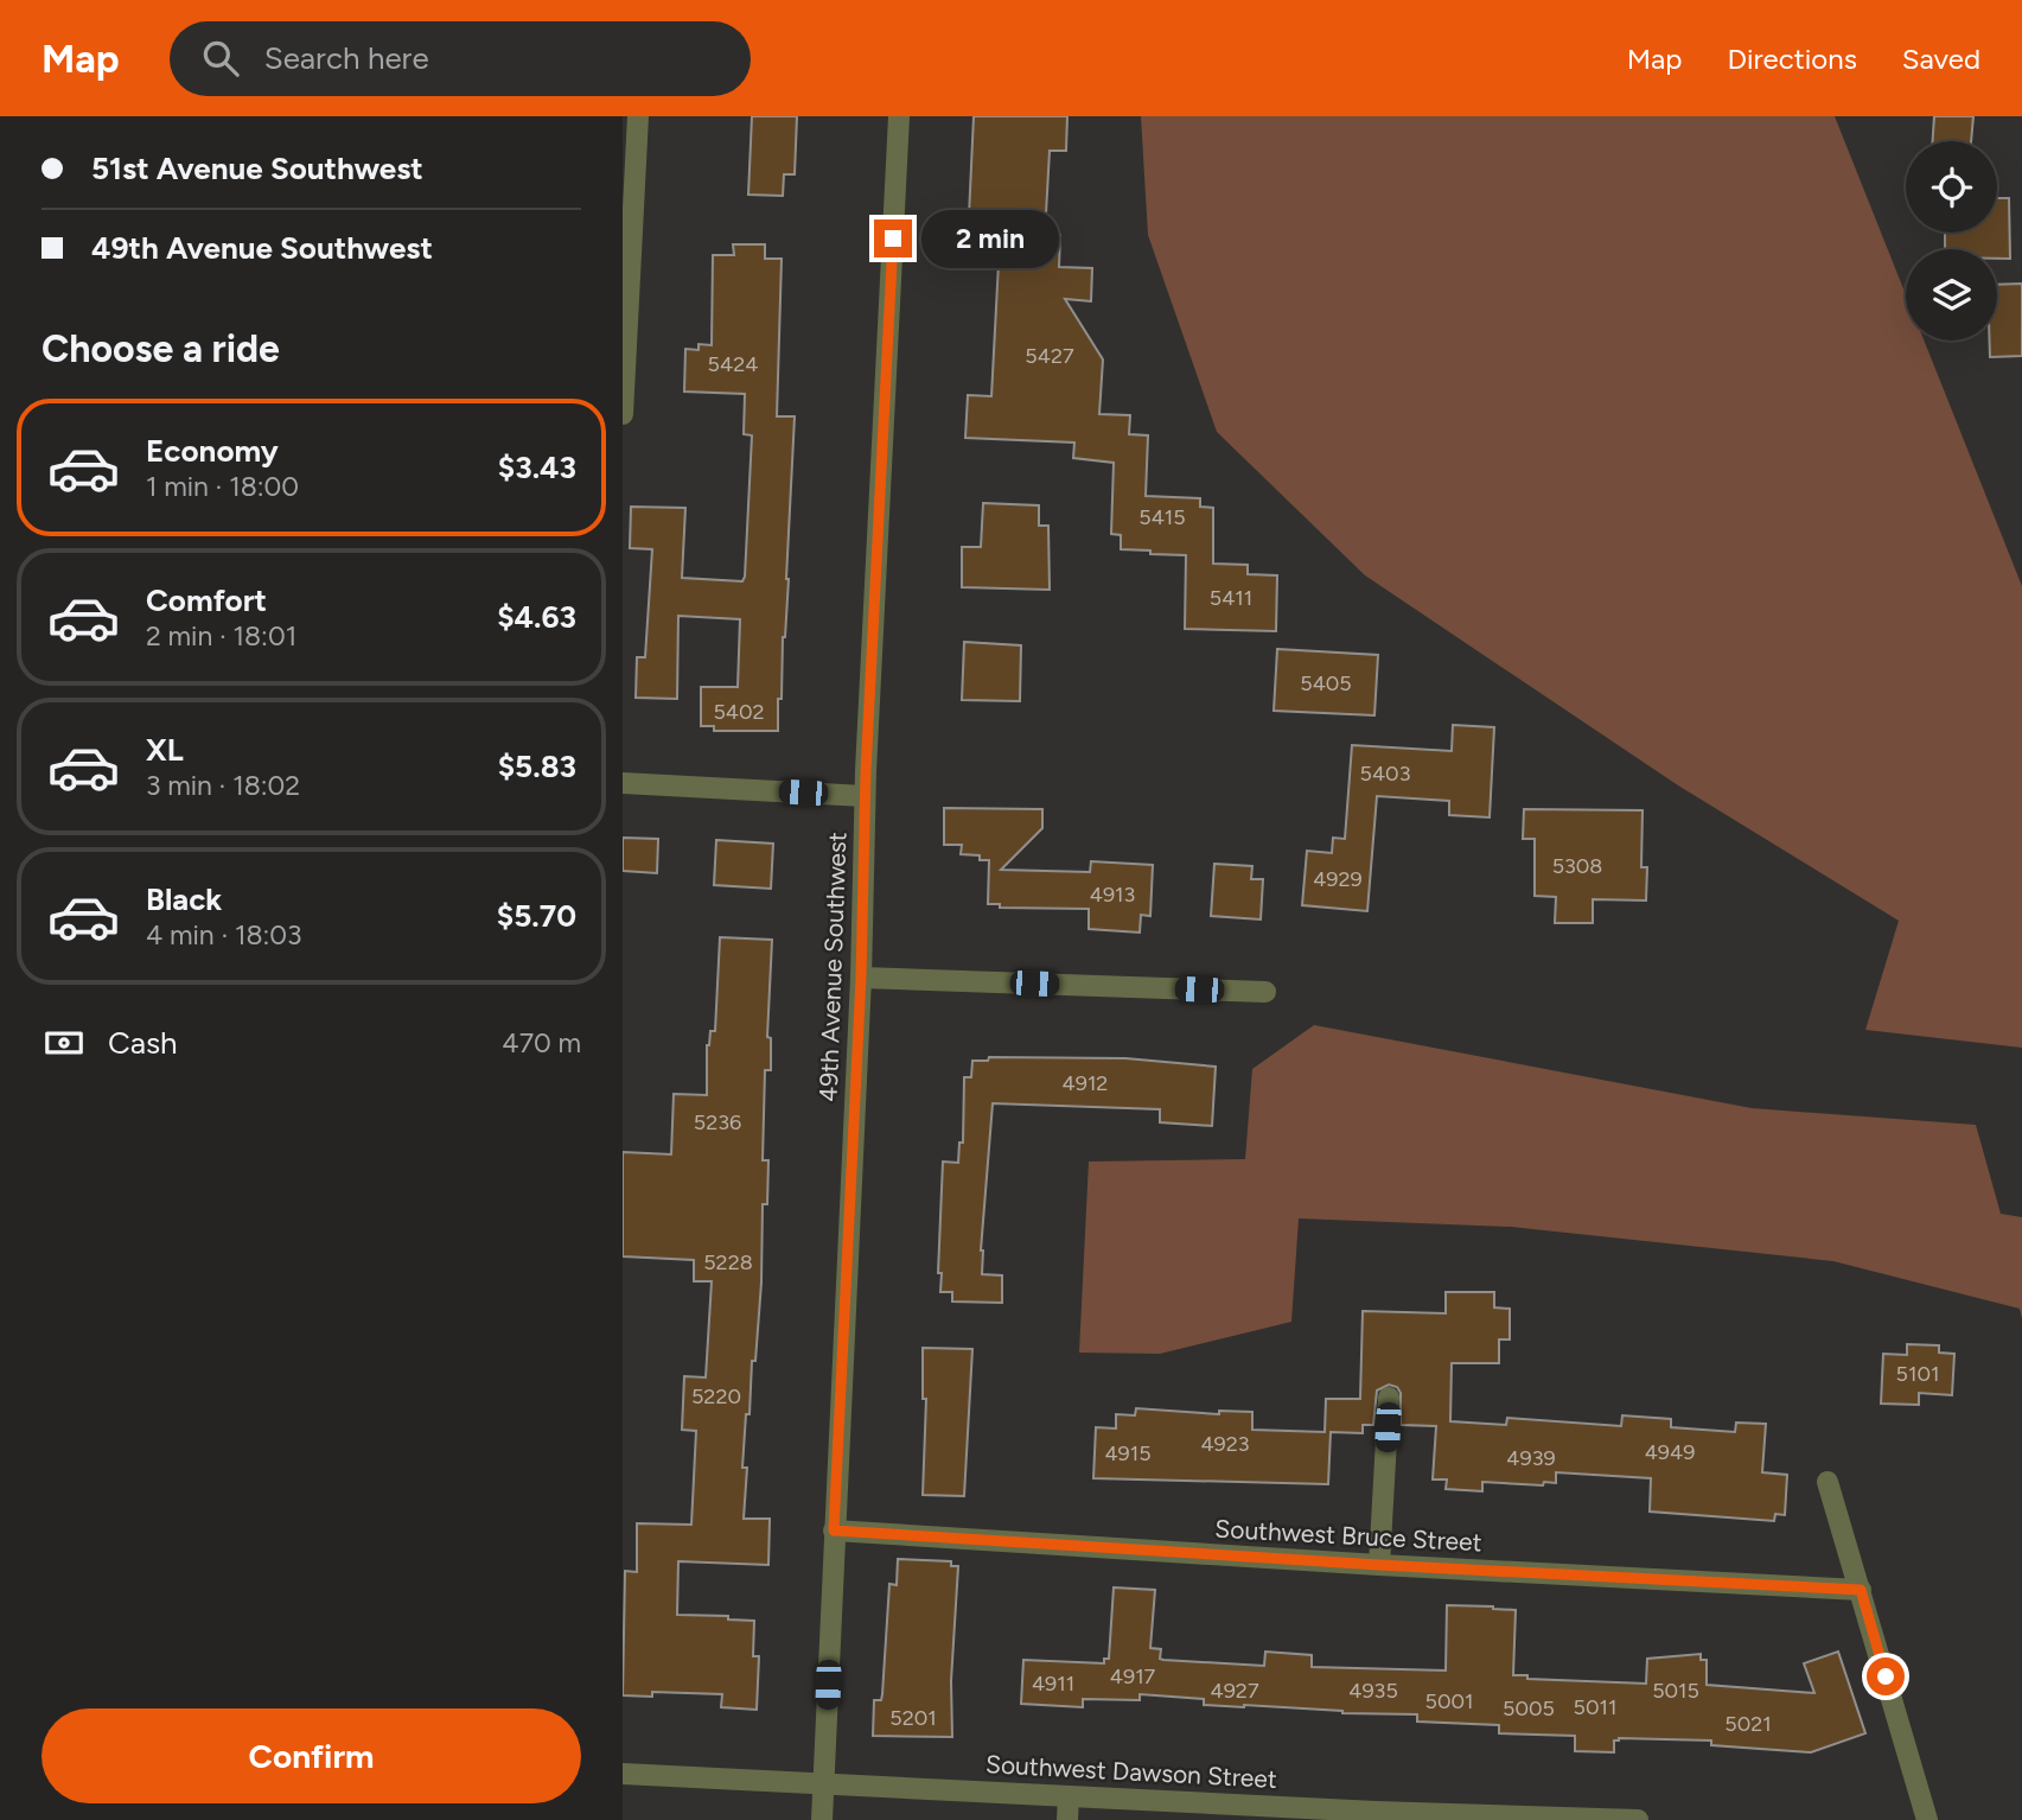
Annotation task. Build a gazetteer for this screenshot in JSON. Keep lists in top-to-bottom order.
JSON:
{
  "streets": {
    "street": ["49th Avenue Southwest", "Southwest Bruce Street", "Southwest Dawson Street"]
  },
  "crossings": [
    ["49th Avenue Southwest", "Southwest Bruce Street"],
    ["49th Avenue Southwest", "Southwest Dawson Street"]
  ],
  "house_numbers": [
    "5427",
    "5424",
    "5415",
    "5411",
    "5405",
    "5402",
    "5403",
    "5308",
    "4929",
    "4913",
    "4912",
    "5236",
    "5228",
    "5101",
    "5220",
    "4923",
    "4949",
    "4915",
    "4939",
    "4917",
    "4911",
    "4927",
    "4935",
    "5015",
    "5001",
    "5011",
    "5005",
    "5201",
    "5021"
  ],
  "page": {
    "header": "Map",
    "search": "Search here",
    "nav": ["Map", "Directions", "Saved"],
    "banner": ["51st Avenue Southwest", "49th Avenue Southwest"],
    "bubble": "2 min",
    "heading": "Choose a ride",
    "list": [
      {
        "name": "Economy",
        "note": "1 min · 18:00",
        "value": "$3.43"
      },
      {
        "name": "Comfort",
        "note": "2 min · 18:01",
        "value": "$4.63"
      },
      {
        "name": "XL",
        "note": "3 min · 18:02",
        "value": "$5.83"
      },
      {
        "name": "Black",
        "note": "4 min · 18:03",
        "value": "$5.70"
      }
    ],
    "pay": ["Cash", "470 m"],
    "buttons": "Confirm"
  }
}
